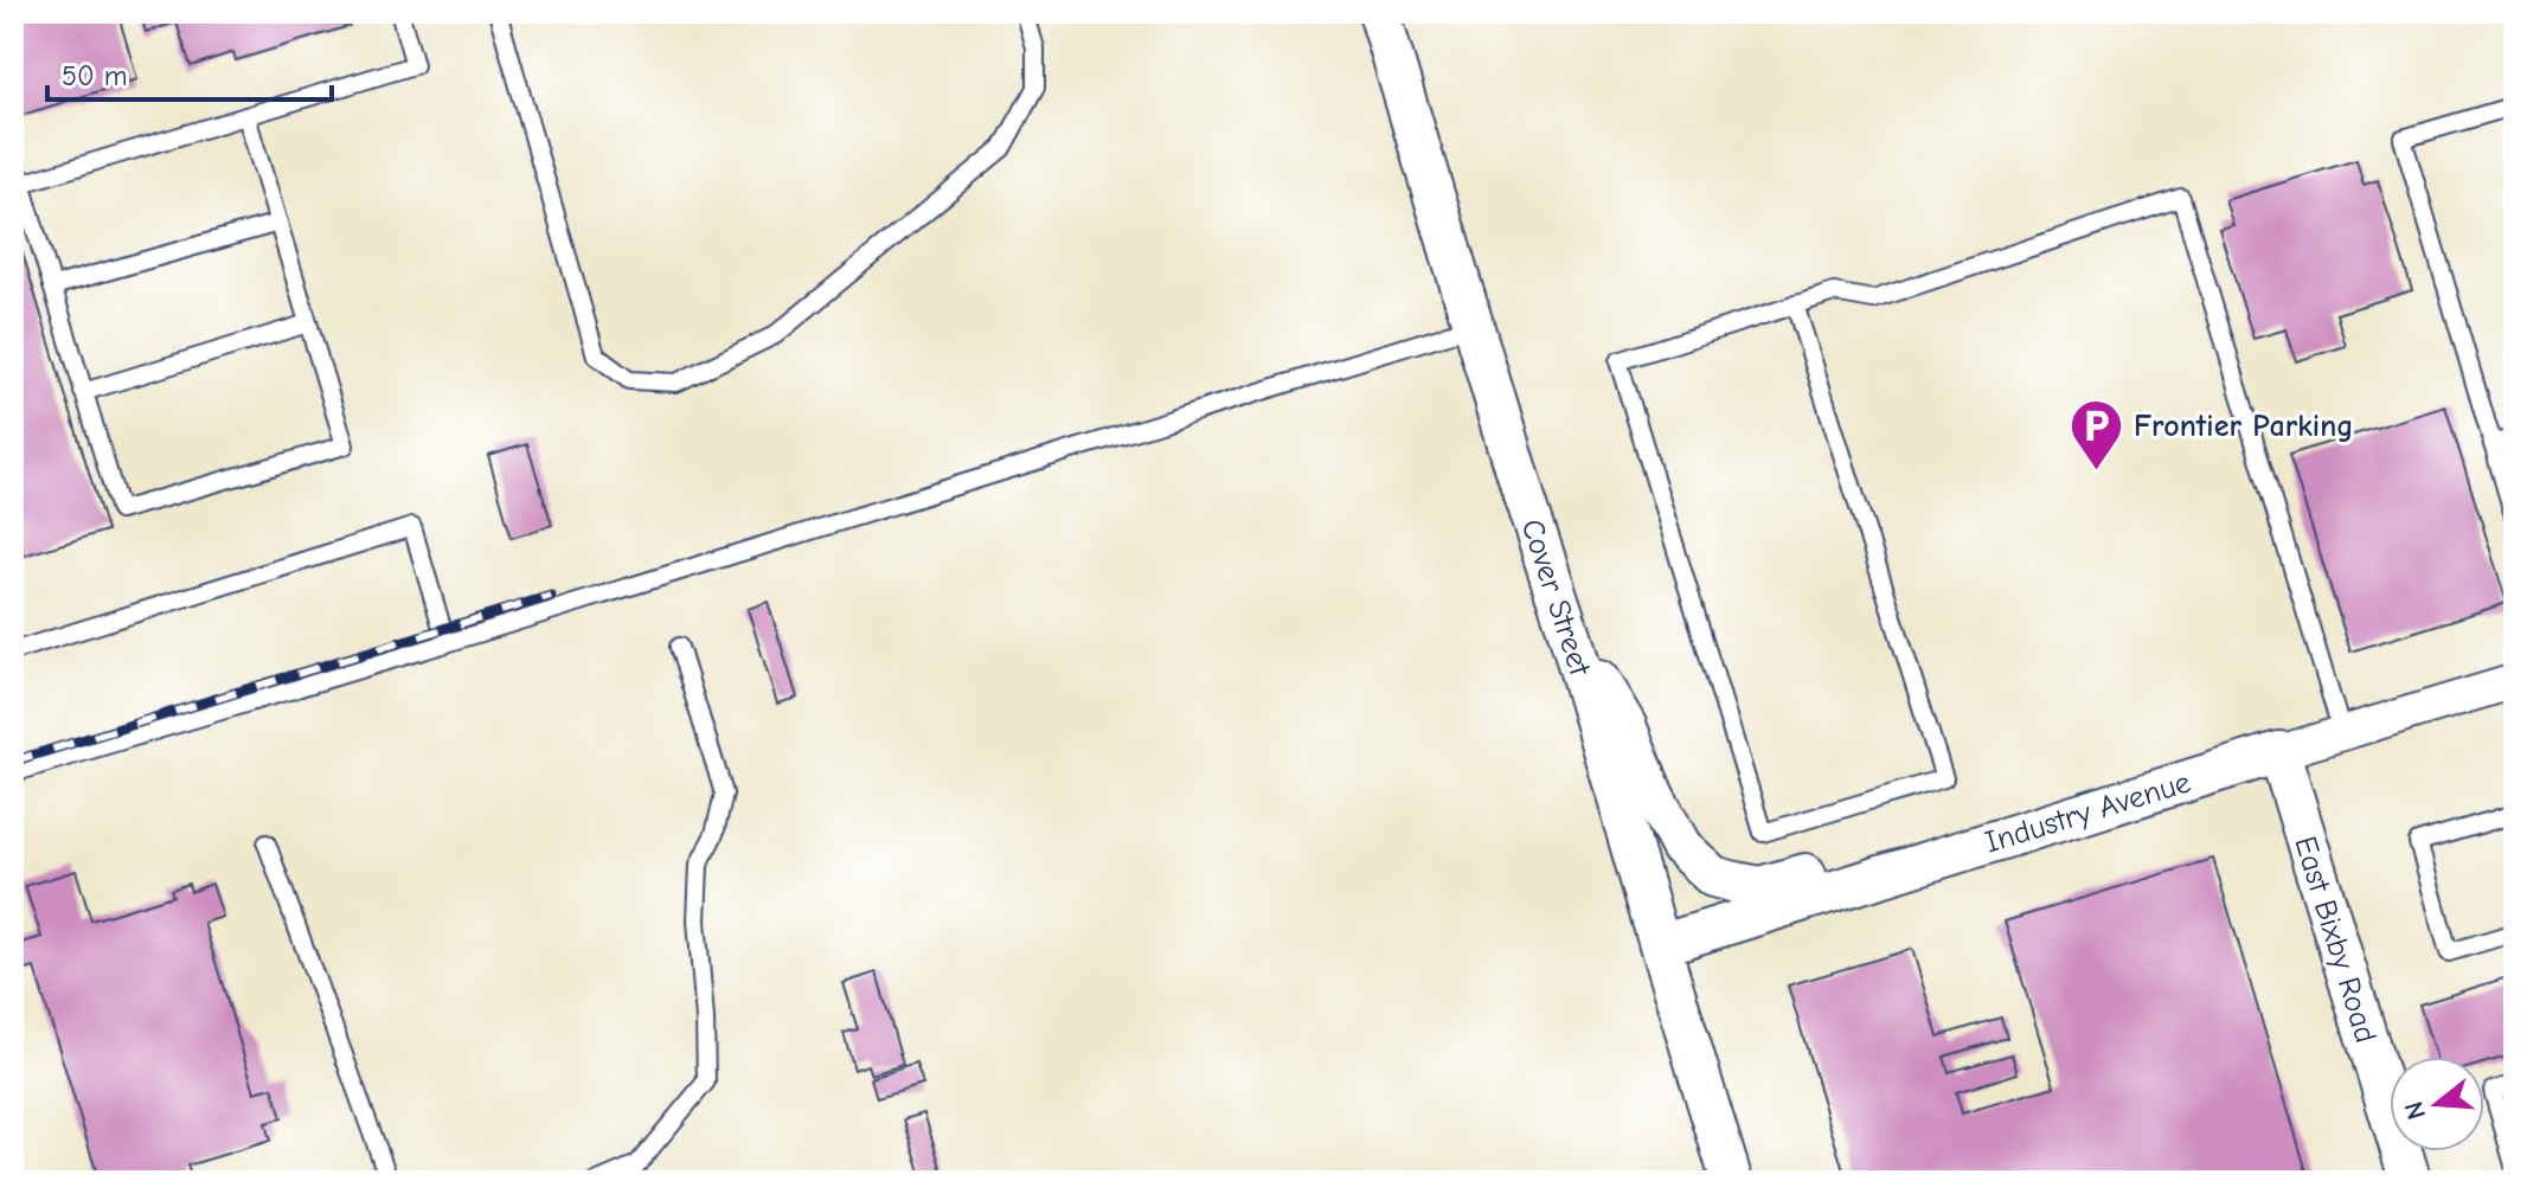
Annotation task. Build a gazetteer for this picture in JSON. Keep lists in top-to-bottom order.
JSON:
{
  "streets": {
    "street": ["Cover Street", "Industry Avenue", "East Bixby Road"]
  },
  "crossings": [
    ["Cover Street", "Industry Avenue"],
    ["Industry Avenue", "East Bixby Road"]
  ],
  "places": {
    "parking": ["Frontier Parking"]
  },
  "scale_bar": "50 m",
  "north": "left"
}
